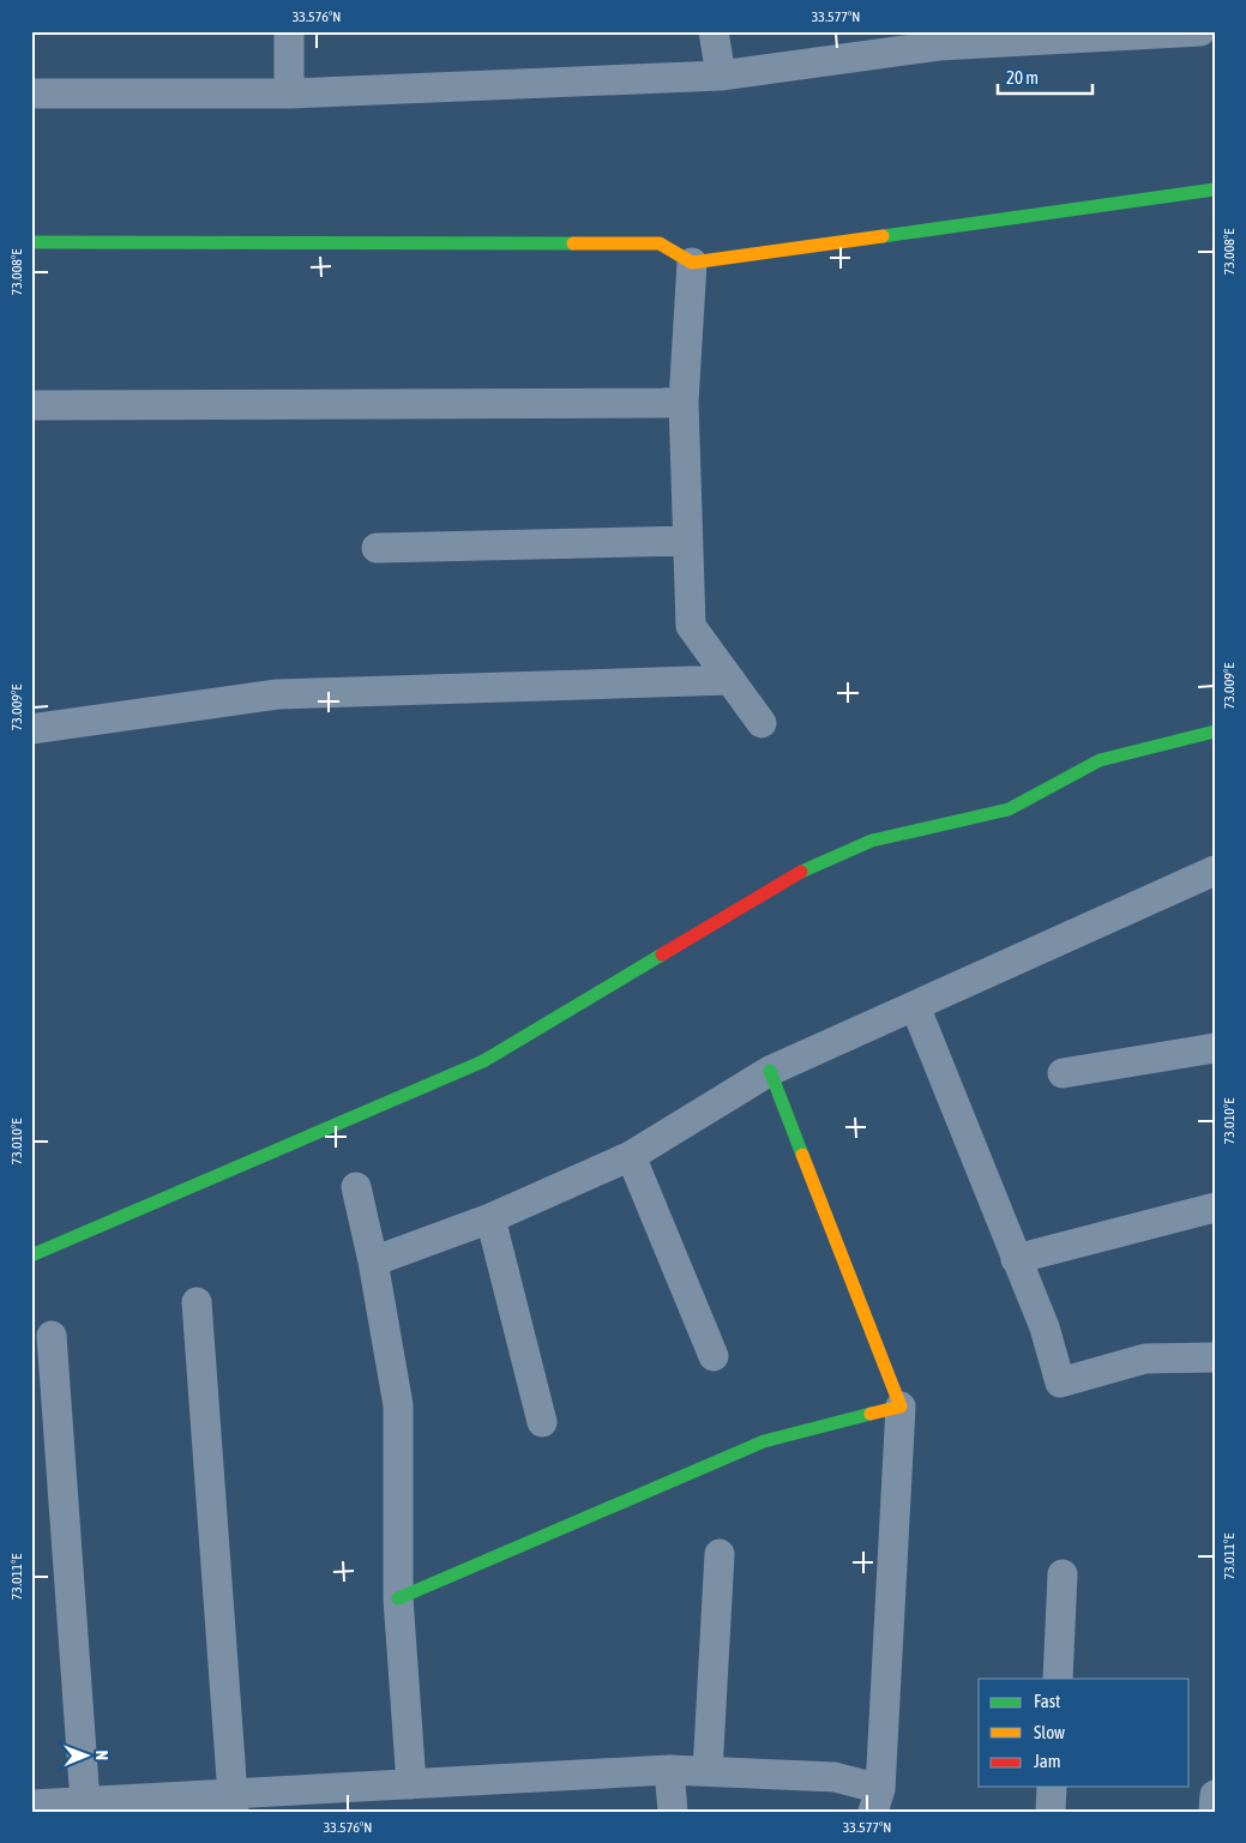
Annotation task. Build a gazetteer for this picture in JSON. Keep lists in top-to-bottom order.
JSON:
{
  "legend": ["Fast", "Slow", "Jam"],
  "scale_bar": "20 m",
  "north": "right",
  "coordinates": [
    "33.576°N",
    "33.577°N",
    "73.008°E",
    "73.009°E",
    "73.010°E",
    "73.011°E"
  ]
}
